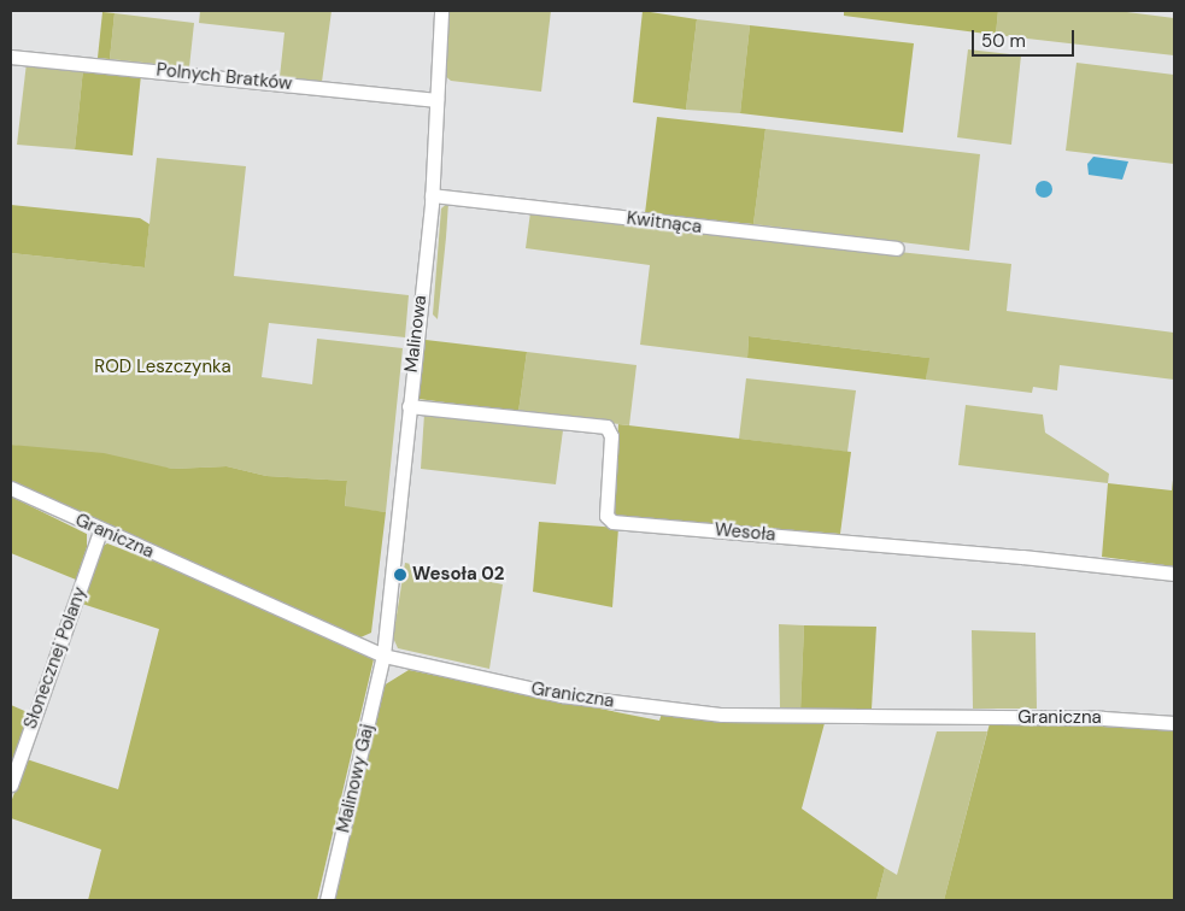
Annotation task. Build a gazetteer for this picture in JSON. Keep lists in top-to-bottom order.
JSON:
{
  "streets": {
    "street": [
      "Polnych Bratków",
      "Kwitnąca",
      "Malinowa",
      "Wesoła",
      "Graniczna",
      "Słonecznej Polany",
      "Malinowy Gaj"
    ]
  },
  "crossings": [
    ["Polnych Bratków", "Malinowa"],
    ["Kwitnąca", "Malinowa"],
    ["Malinowa", "Wesoła"],
    ["Malinowa", "Graniczna"],
    ["Malinowa", "Malinowy Gaj"],
    ["Graniczna", "Słonecznej Polany"],
    ["Graniczna", "Malinowy Gaj"]
  ],
  "parks": ["ROD Leszczynka"],
  "places": ["Wesoła 02"],
  "scale_bar": "50 m"
}
